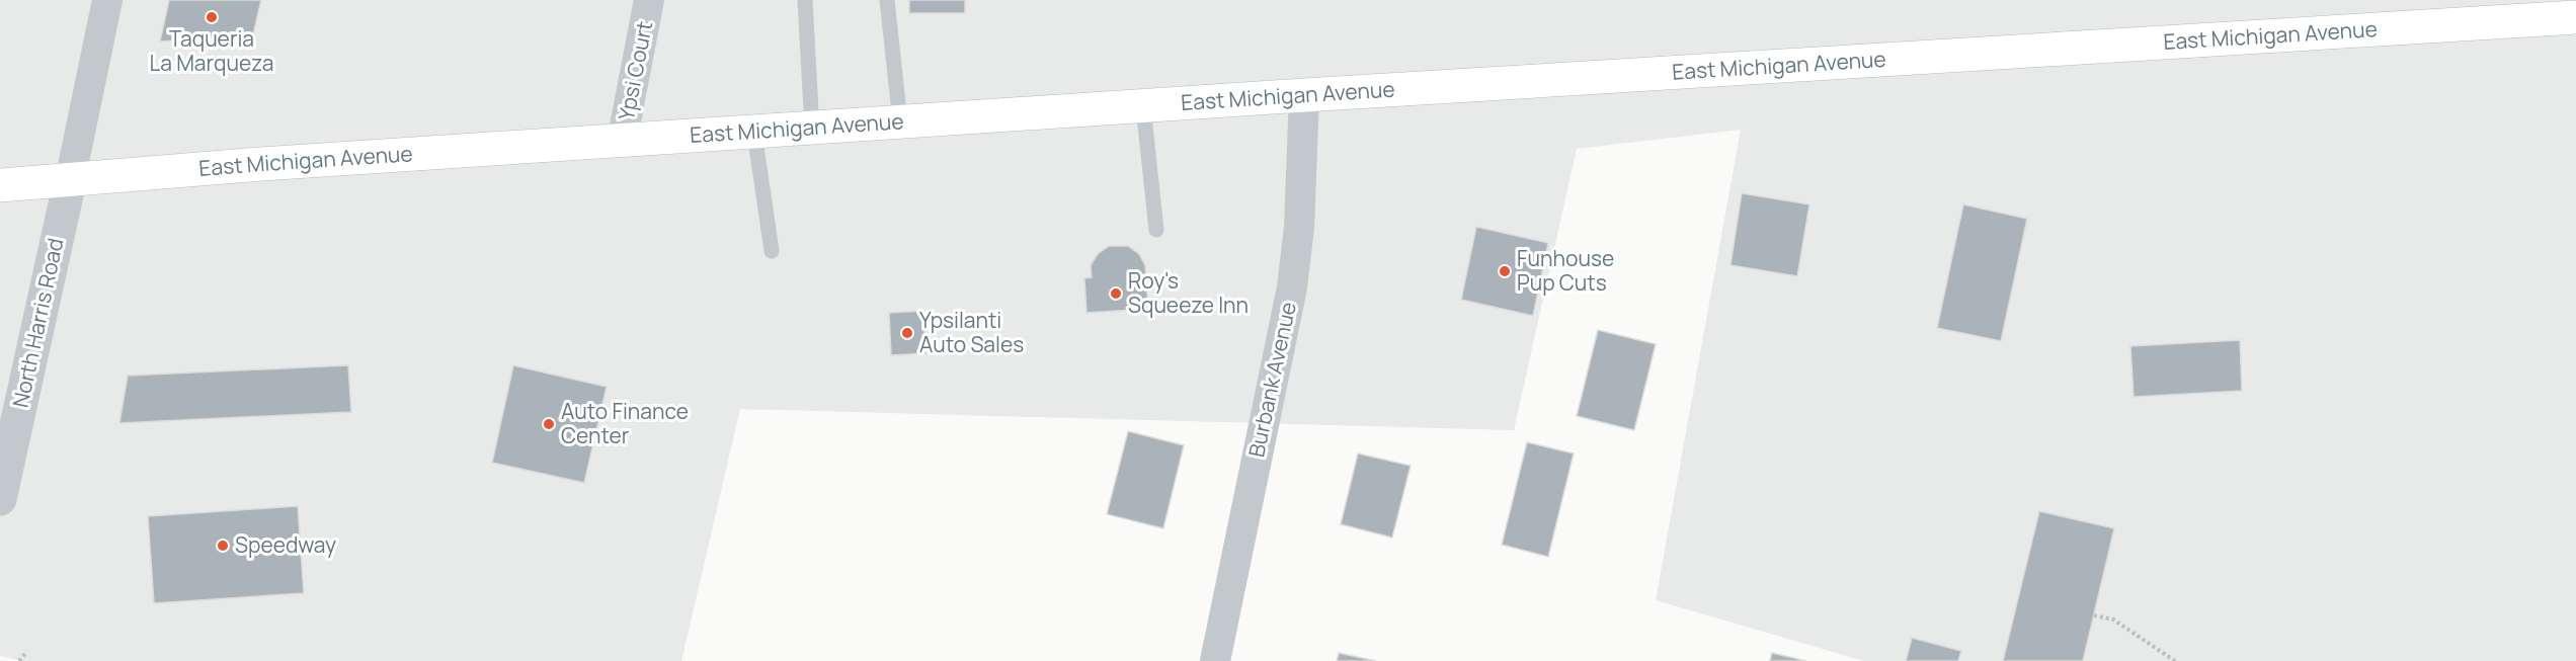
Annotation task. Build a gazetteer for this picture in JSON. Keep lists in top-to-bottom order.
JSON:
{
  "streets": {
    "main road": ["East Michigan Avenue"],
    "street": ["Ypsi Court", "North Harris Road", "Burbank Avenue"]
  },
  "crossings": [
    ["East Michigan Avenue", "Ypsi Court"],
    ["East Michigan Avenue", "North Harris Road"],
    ["East Michigan Avenue", "Burbank Avenue"]
  ],
  "places": [
    "Taqueria La Marqueza",
    "Funhouse Pup Cuts",
    "Roy's Squeeze Inn",
    "Ypsilanti Auto Sales",
    "Auto Finance Center",
    "Speedway"
  ]
}
